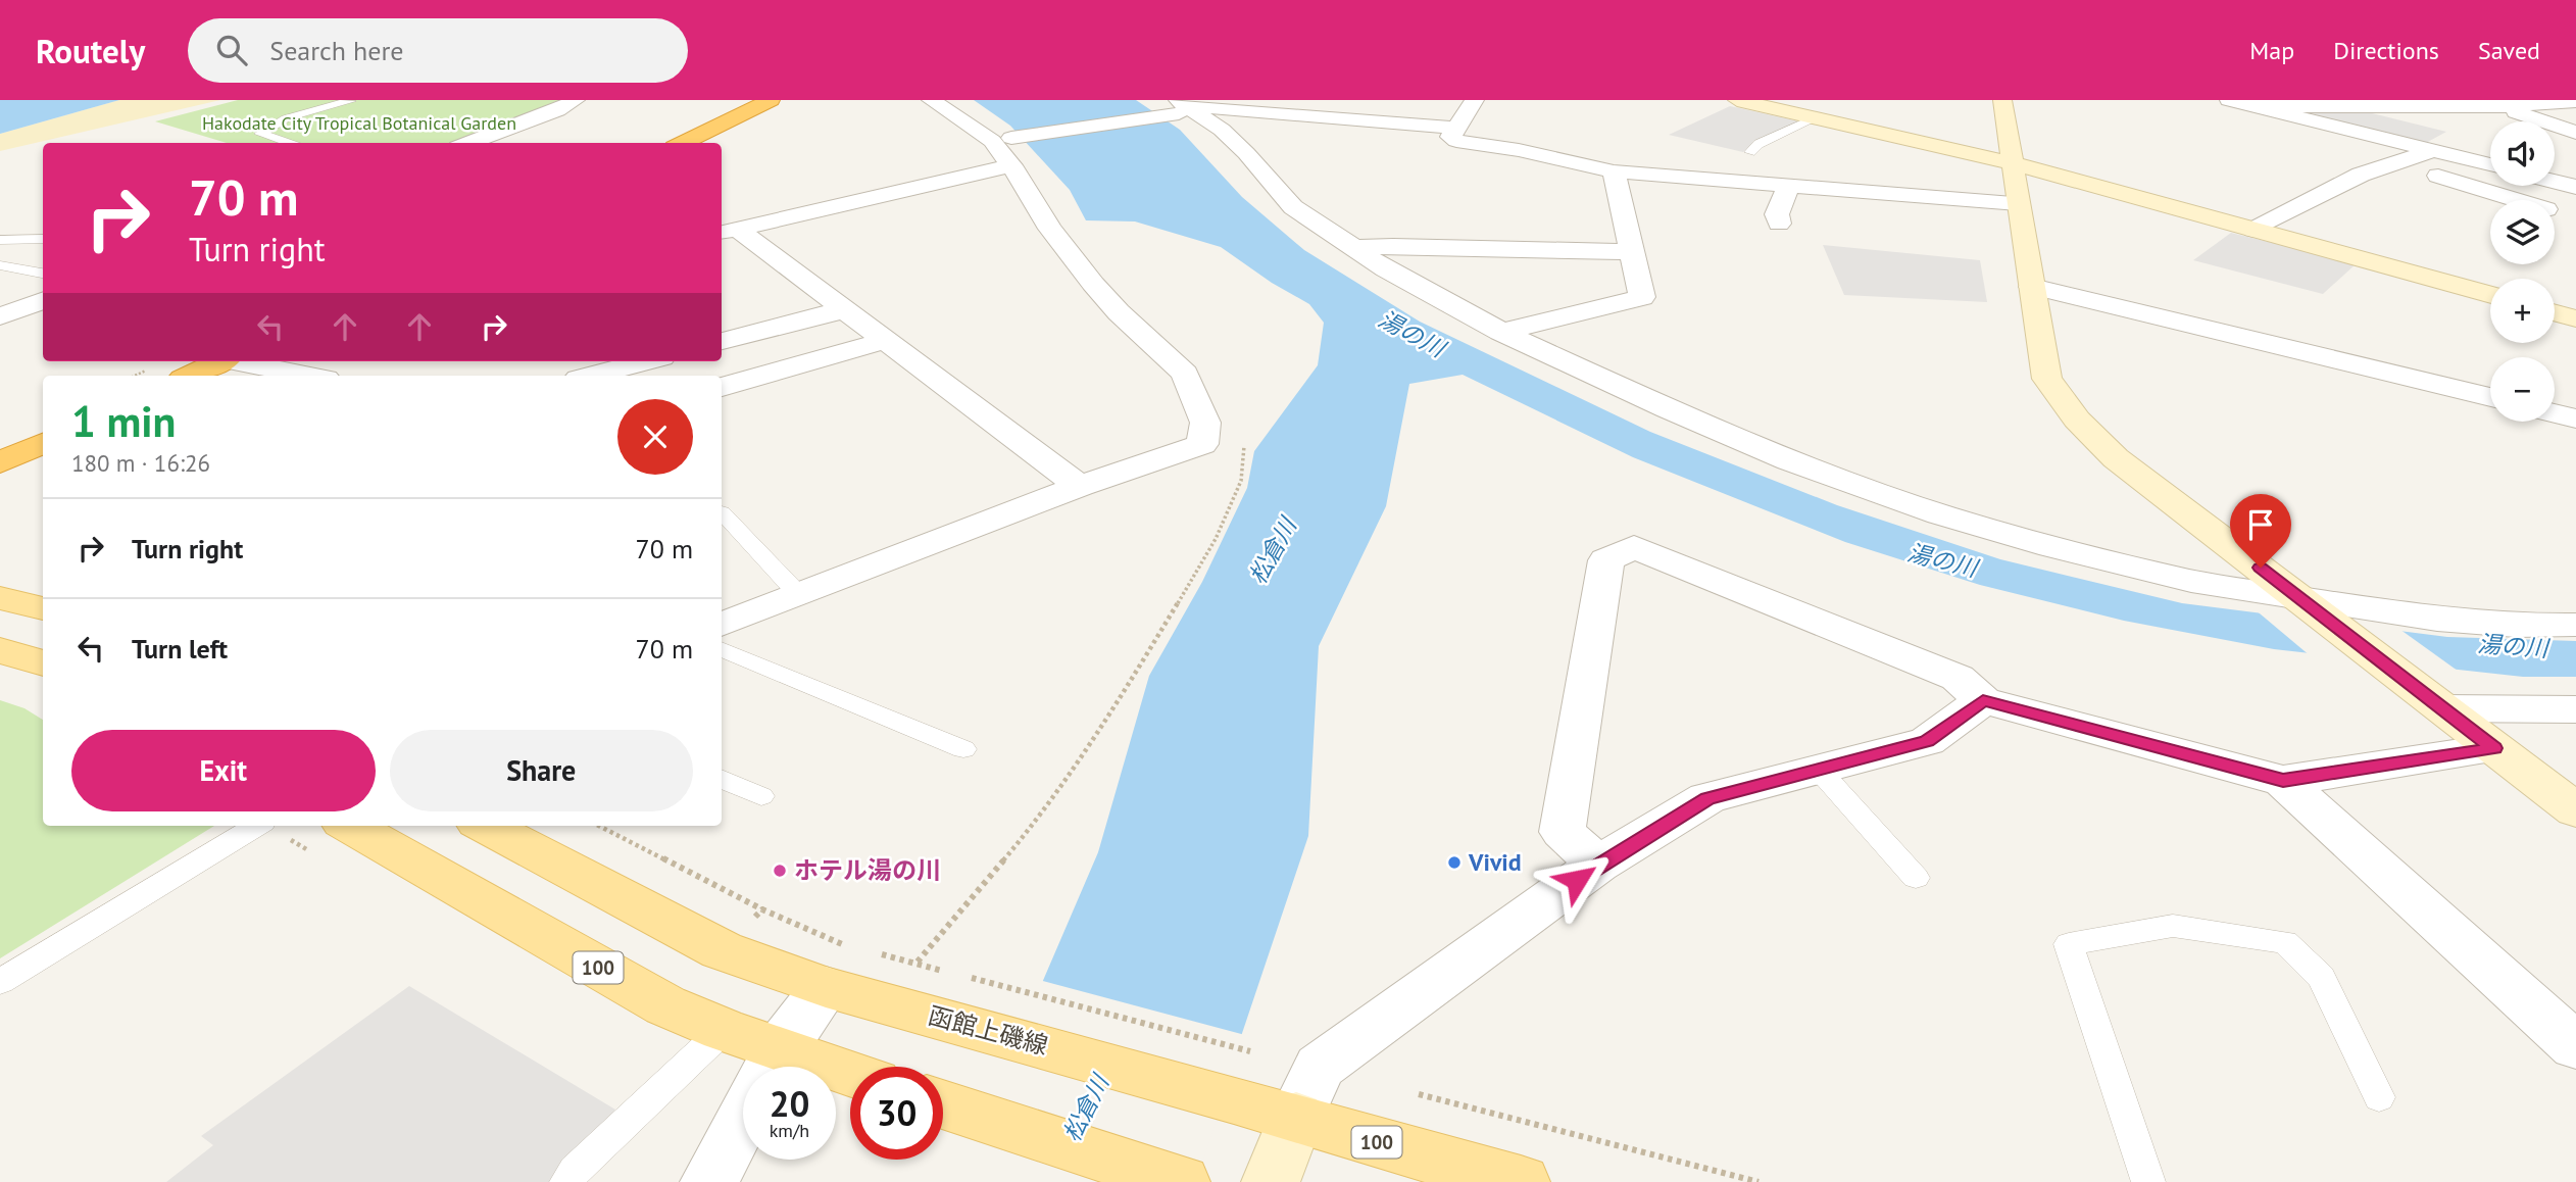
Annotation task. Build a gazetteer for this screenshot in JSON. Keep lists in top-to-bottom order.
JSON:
{
  "streets": {
    "main road": ["100", "函館上磯線"]
  },
  "water": ["湯の川", "松倉川"],
  "parks": ["Hakodate City Tropical Botanical Garden"],
  "places": ["Vivid", "ホテル湯の川"],
  "page": {
    "header": "Routely",
    "search": "Search here",
    "nav": ["Map", "Directions", "Saved"],
    "map_buttons": ["+", "−"],
    "turn": ["70 m", "Turn right"],
    "heading": ["1 min", "180 m · 16:26"],
    "list": [
      {
        "name": "Turn right",
        "value": "70 m"
      },
      {
        "name": "Turn left",
        "value": "70 m"
      }
    ],
    "buttons": ["Exit", "Share"],
    "speed": "20 km/h",
    "limit": "30"
  }
}
